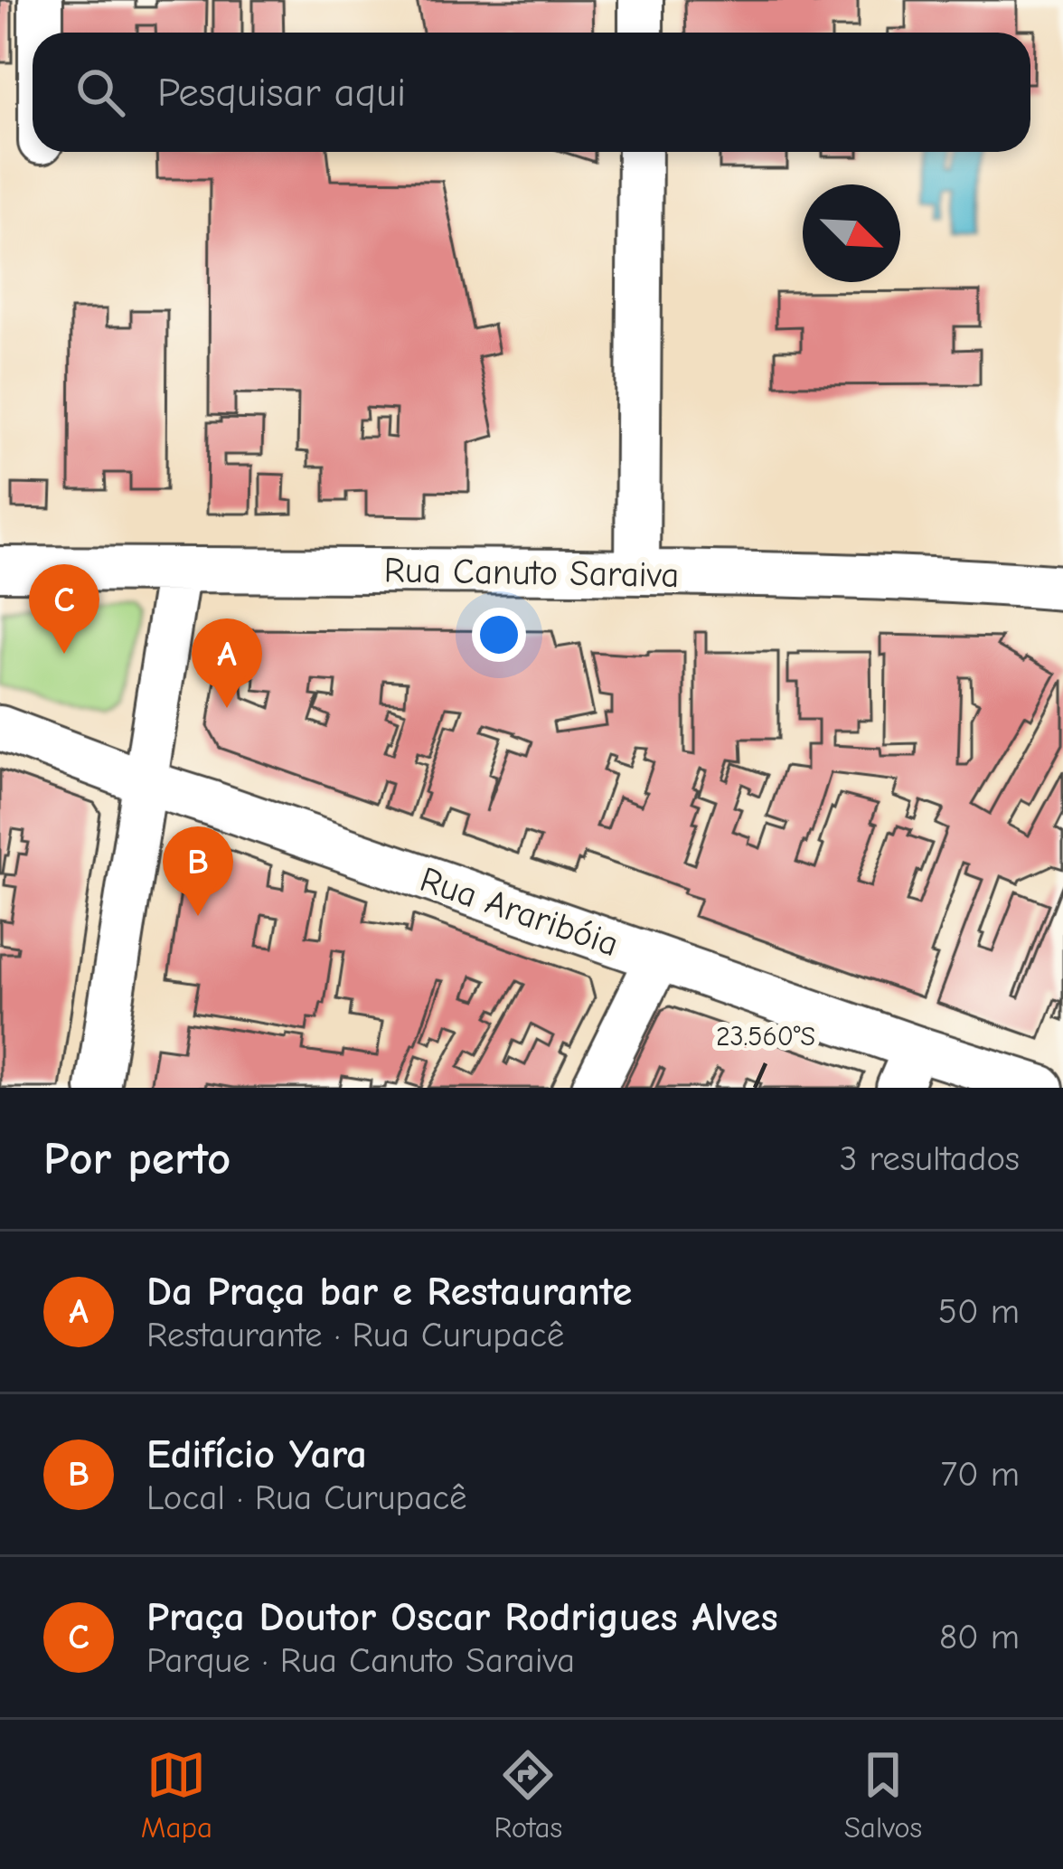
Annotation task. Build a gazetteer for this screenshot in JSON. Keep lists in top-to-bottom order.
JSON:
{
  "streets": {
    "street": ["Rua Canuto Saraiva", "Rua Araribóia"]
  },
  "north": "bottom right",
  "page": {
    "search": "Pesquisar aqui",
    "pins": ["C", "A", "B"],
    "heading": ["Por perto", "3 resultados"],
    "list": [
      {
        "mark": "A",
        "name": "Da Praça bar e Restaurante",
        "note": "Restaurante · Rua Curupacê",
        "value": "50 m"
      },
      {
        "mark": "B",
        "name": "Edifício Yara",
        "note": "Local · Rua Curupacê",
        "value": "70 m"
      },
      {
        "mark": "C",
        "name": "Praça Doutor Oscar Rodrigues Alves",
        "note": "Parque · Rua Canuto Saraiva",
        "value": "80 m"
      }
    ],
    "nav": ["Mapa", "Rotas", "Salvos"]
  },
  "coordinates": ["23.560°S"]
}
